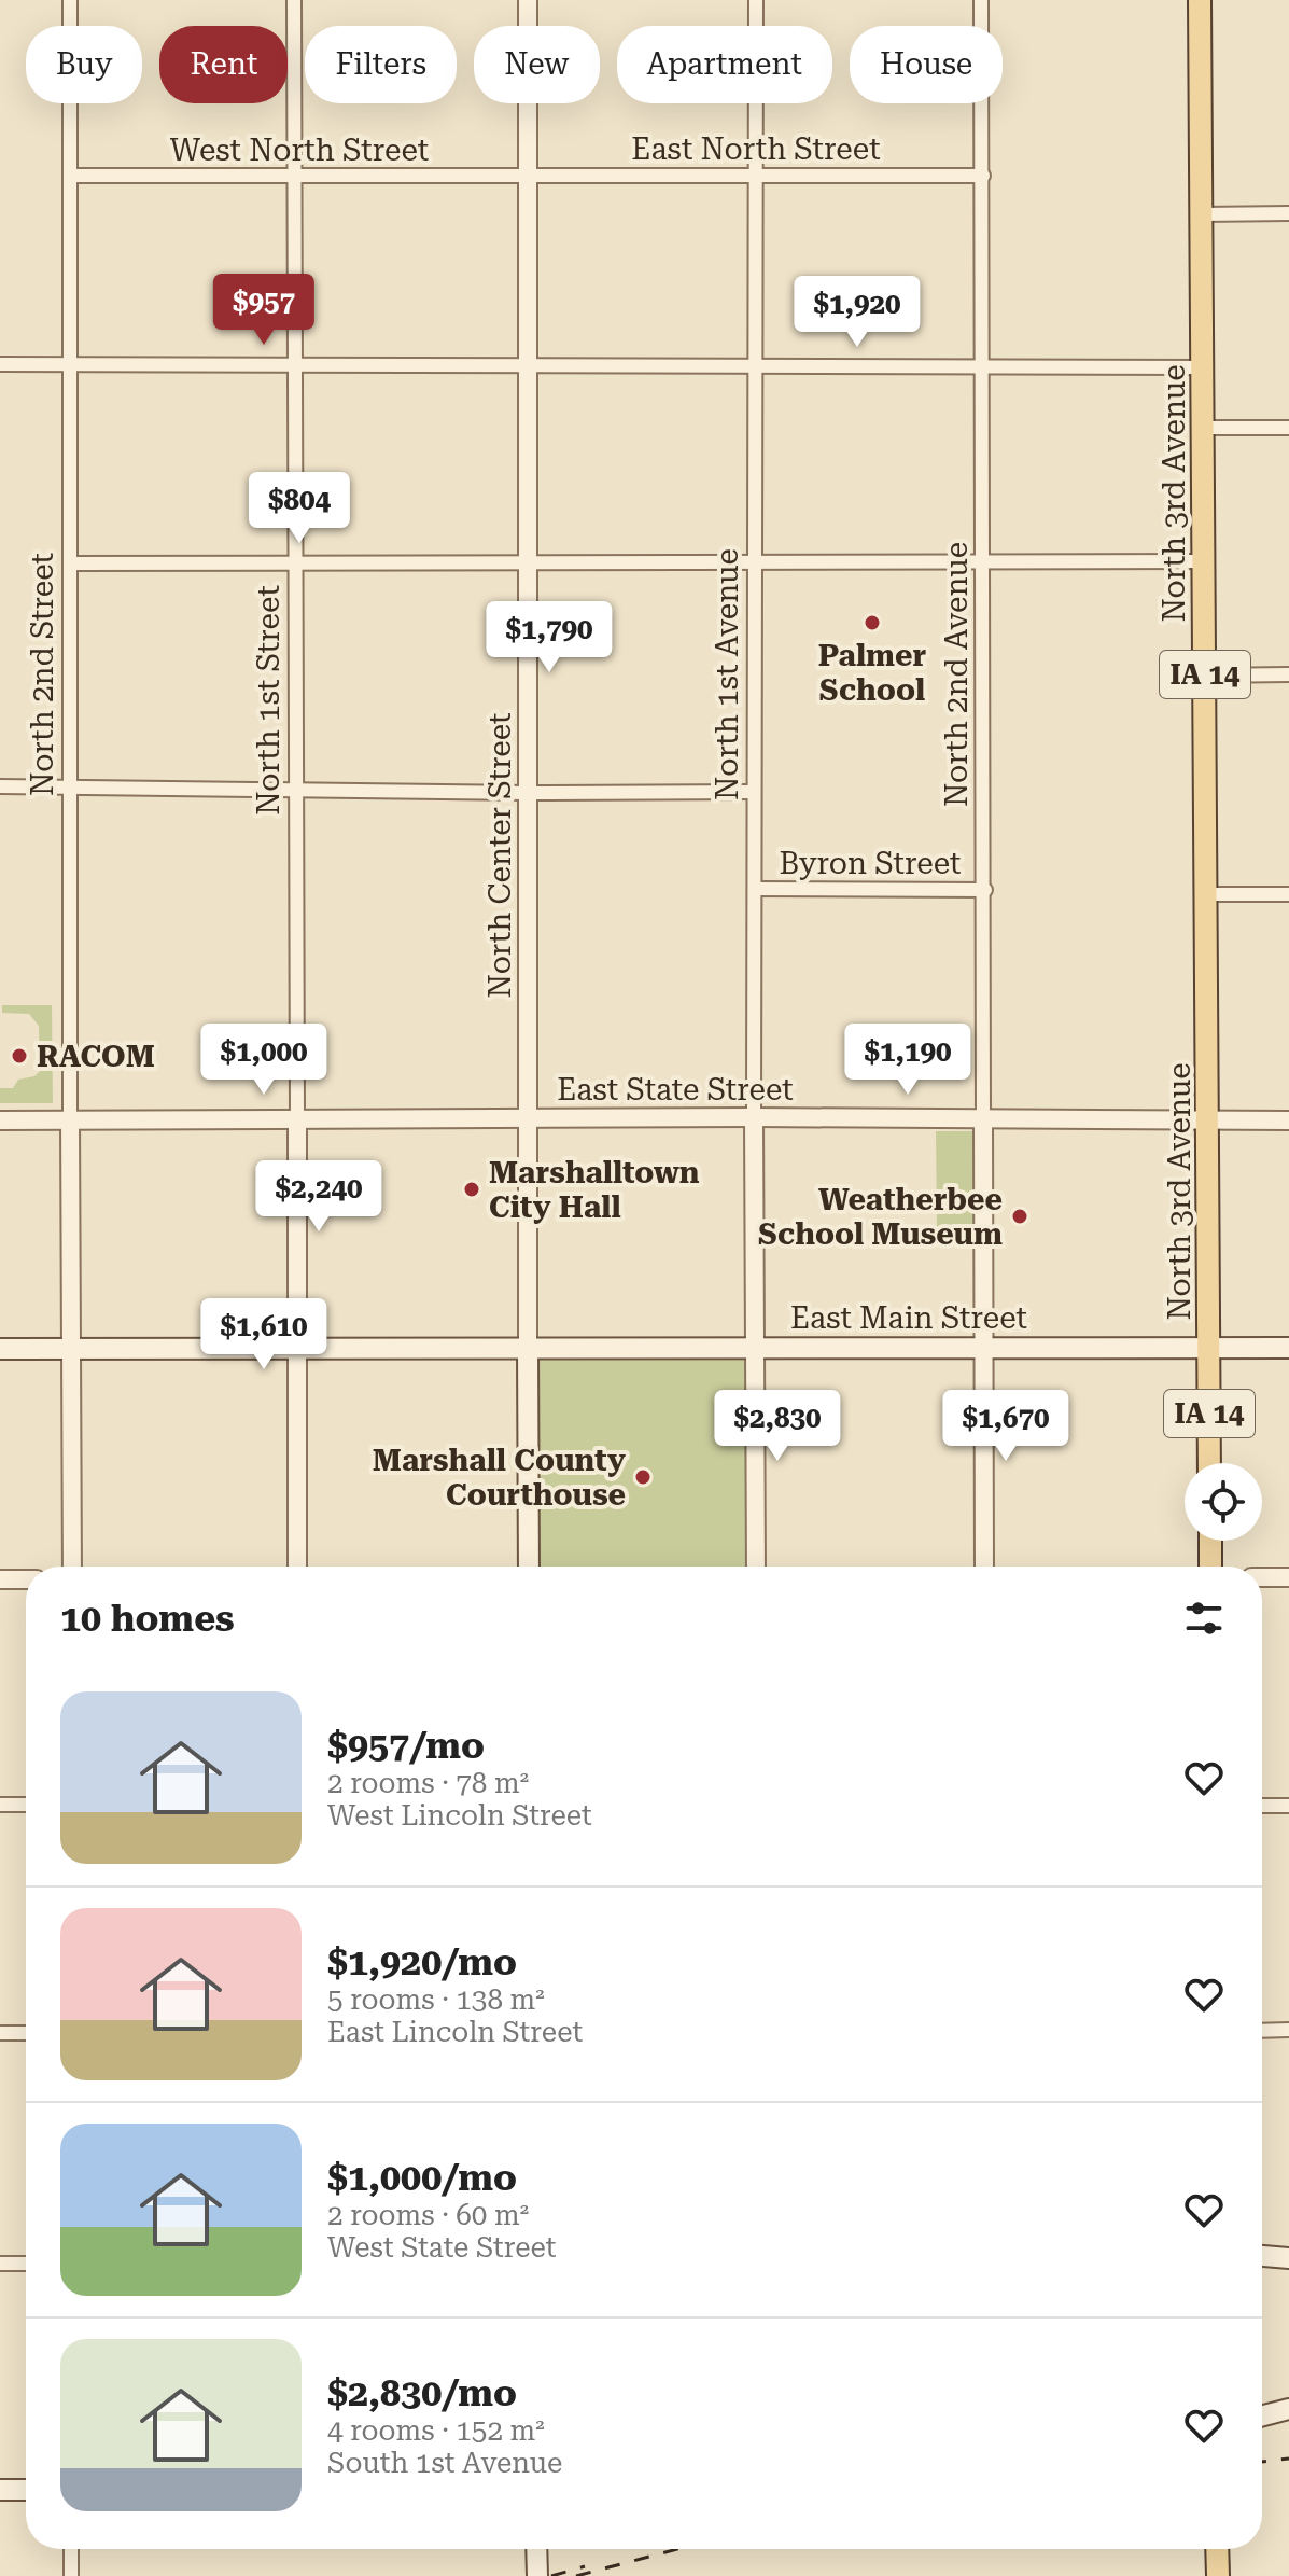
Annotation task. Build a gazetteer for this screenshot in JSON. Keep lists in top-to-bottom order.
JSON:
{
  "streets": {
    "main road": ["North 3rd Avenue", "IA 14", "East Main Street"],
    "street": [
      "East North Street",
      "West North Street",
      "North 2nd Street",
      "North 1st Avenue",
      "North 2nd Avenue",
      "North 1st Street",
      "North Center Street",
      "Byron Street",
      "East State Street"
    ]
  },
  "crossings": [
    ["East North Street", "West North Street"],
    ["East North Street", "North 1st Avenue"],
    ["East North Street", "North 2nd Avenue"],
    ["East North Street", "North Center Street"],
    ["West North Street", "North 2nd Street"],
    ["West North Street", "North 1st Street"],
    ["West North Street", "North Center Street"],
    ["North 3rd Avenue", "IA 14"],
    ["North 3rd Avenue", "East State Street"],
    ["North 3rd Avenue", "East Main Street"],
    ["North 2nd Street", "East State Street"],
    ["North 2nd Street", "East Main Street"],
    ["North 1st Avenue", "Byron Street"],
    ["North 1st Avenue", "East State Street"],
    ["North 1st Avenue", "East Main Street"],
    ["North 2nd Avenue", "Byron Street"],
    ["North 2nd Avenue", "East State Street"],
    ["North 2nd Avenue", "East Main Street"],
    ["IA 14", "East Main Street"],
    ["North 1st Street", "East State Street"],
    ["North 1st Street", "East Main Street"],
    ["North Center Street", "East State Street"],
    ["North Center Street", "East Main Street"]
  ],
  "places": [
    "Palmer School",
    "RACOM",
    "Marshalltown City Hall",
    "Weatherbee School Museum",
    "Marshall County Courthouse"
  ],
  "page": {
    "chip": [
      "Buy",
      "Rent",
      "Filters",
      "New",
      "Apartment",
      "House"
    ],
    "price": [
      "$957",
      "$1,920",
      "$804",
      "$1,790",
      "$1,000",
      "$1,190",
      "$2,240",
      "$1,610",
      "$2,830",
      "$1,670"
    ],
    "heading": "10 homes",
    "list": [
      {
        "name": "$957/mo",
        "note": "2 rooms · 78 m² · West Lincoln Street"
      },
      {
        "name": "$1,920/mo",
        "note": "5 rooms · 138 m² · East Lincoln Street"
      },
      {
        "name": "$1,000/mo",
        "note": "2 rooms · 60 m² · West State Street"
      },
      {
        "name": "$2,830/mo",
        "note": "4 rooms · 152 m² · South 1st Avenue"
      }
    ]
  }
}
